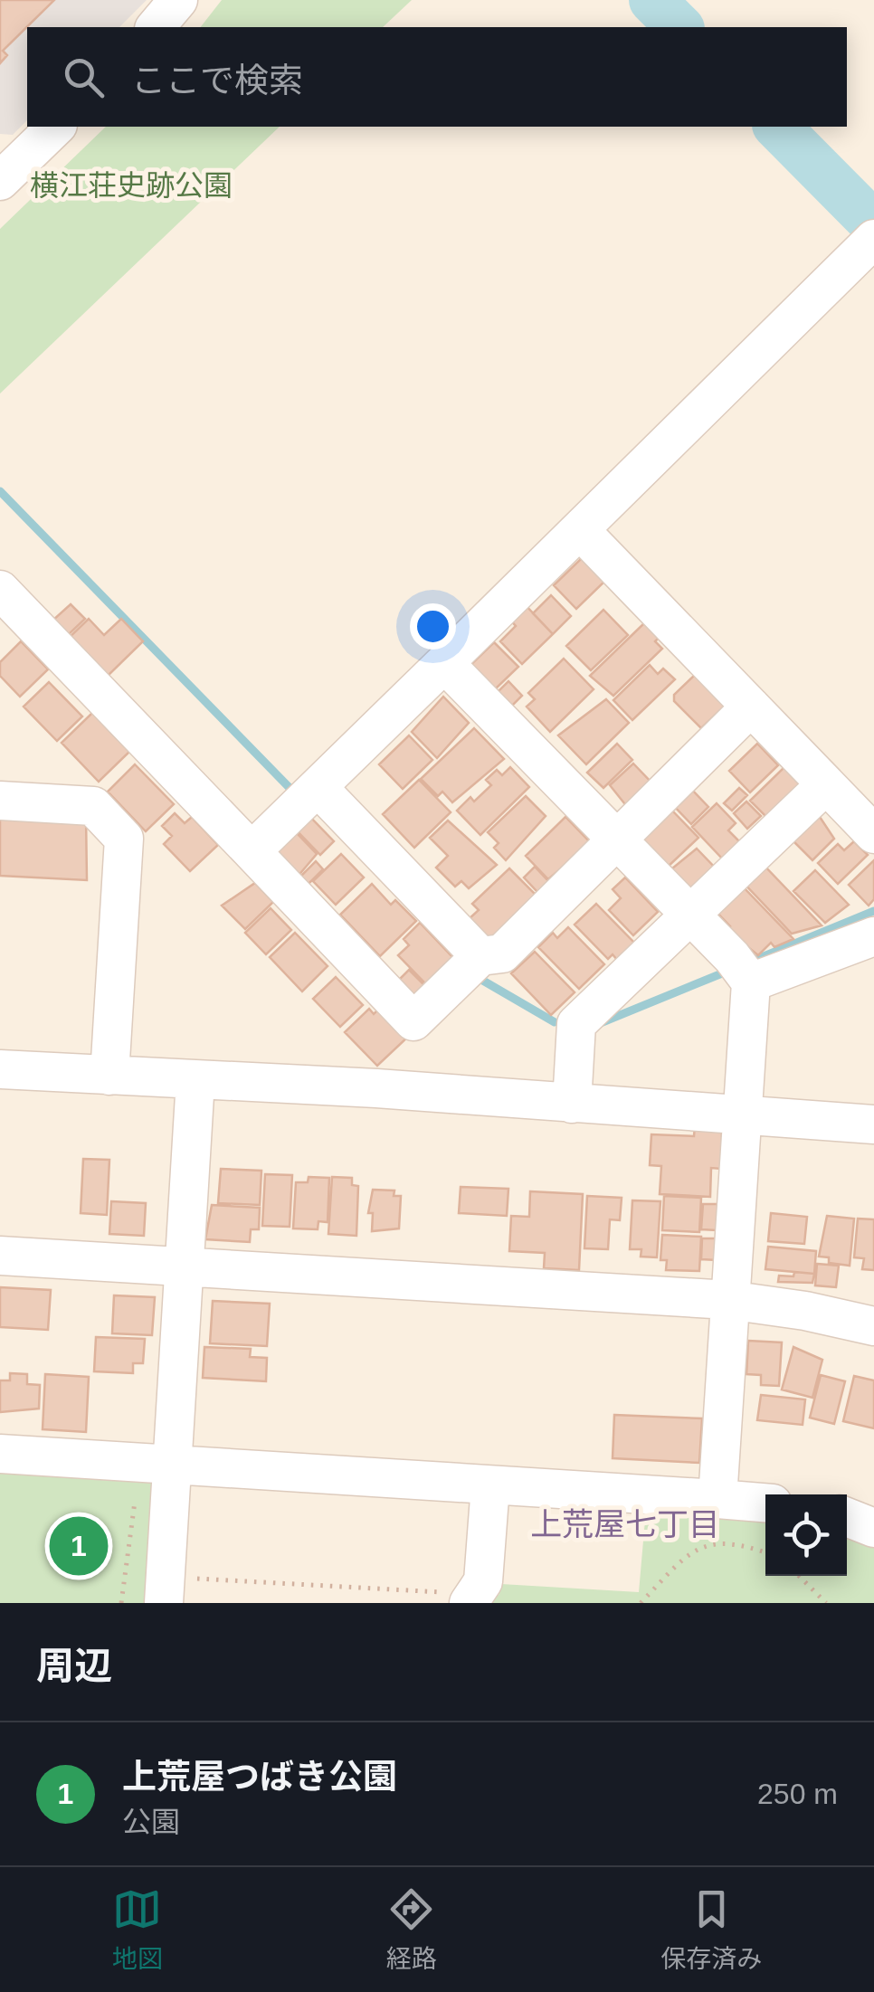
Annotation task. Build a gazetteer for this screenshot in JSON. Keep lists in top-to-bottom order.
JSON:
{
  "districts": ["上荒屋七丁目"],
  "parks": ["横江荘史跡公園"],
  "page": {
    "search": "ここで検索",
    "pins": "1",
    "heading": "周辺",
    "list": [
      {
        "mark": "1",
        "name": "上荒屋つばき公園",
        "note": "公園",
        "value": "250 m"
      }
    ],
    "nav": ["地図", "経路", "保存済み"]
  }
}
